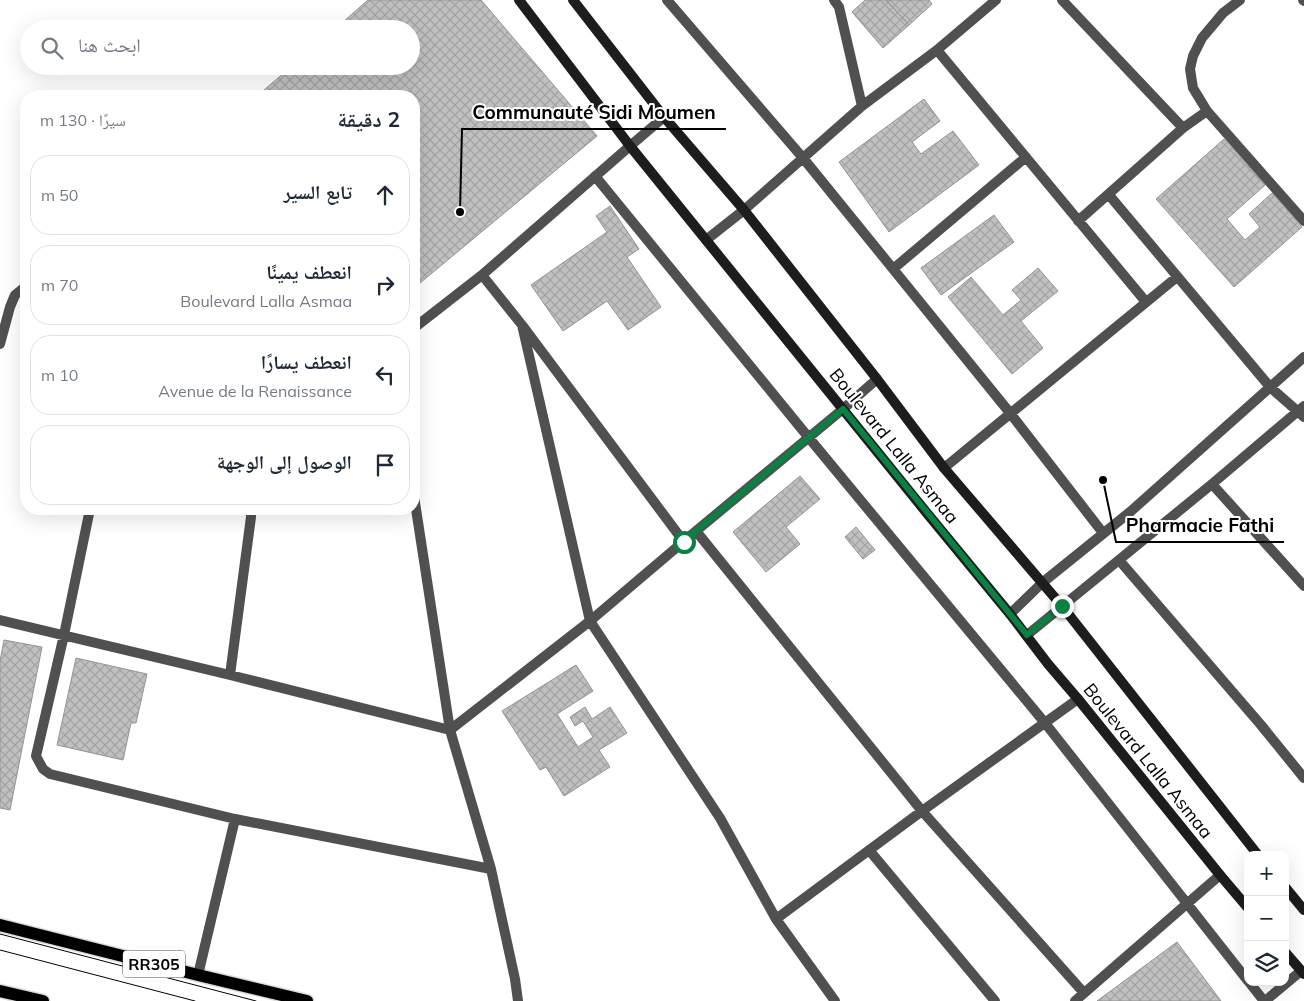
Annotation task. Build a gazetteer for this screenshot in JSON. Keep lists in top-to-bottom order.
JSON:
{
  "streets": {
    "main road": ["Boulevard Lalla Asmaa", "RR305"]
  },
  "places": ["Communauté Sidi Moumen", "Pharmacie Fathi"],
  "page": {
    "search": "ابحث هنا",
    "heading": ["2 دقيقة", "سيرًا · 130 m"],
    "list": [
      ["تابع السير", "50 m"],
      ["انعطف يمينًا", "Boulevard Lalla Asmaa", "70 m"],
      ["انعطف يسارًا", "Avenue de la Renaissance", "10 m"],
      "الوصول إلى الوجهة"
    ],
    "map_buttons": ["+", "−"]
  }
}
